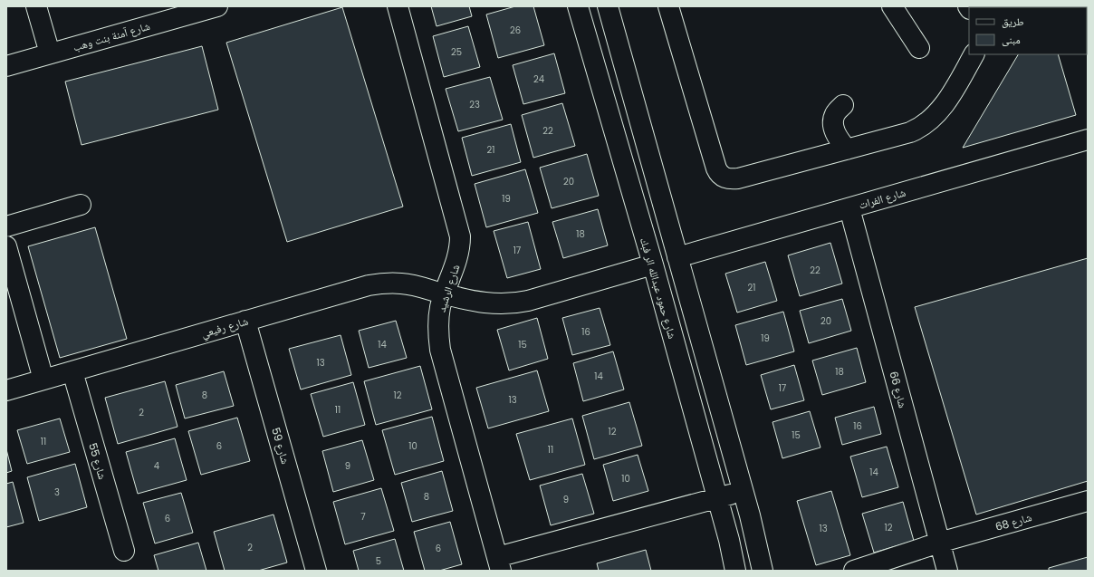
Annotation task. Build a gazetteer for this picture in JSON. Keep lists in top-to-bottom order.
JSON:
{
  "streets": {
    "street": [
      "شارع آمنة بنت وهب",
      "شارع الفرات",
      "شارع الرشيد",
      "شارع حمود عبدالله الر فبك",
      "شارع رفيعي",
      "شارع 66",
      "شارع 59",
      "شارع 55",
      "شارع 68"
    ]
  },
  "crossings": [
    ["شارع الفرات", "شارع 66"],
    ["شارع الرشيد", "شارع رفيعي"],
    ["شارع حمود عبدالله الر فبك", "شارع رفيعي"],
    ["شارع رفيعي", "شارع 59"],
    ["شارع رفيعي", "شارع 55"],
    ["شارع 66", "شارع 68"]
  ],
  "house_numbers": [
    "26",
    "25",
    "24",
    "23",
    "22",
    "21",
    "20",
    "19",
    "18",
    "17",
    "22",
    "21",
    "20",
    "16",
    "19",
    "14",
    "15",
    "13",
    "18",
    "14",
    "17",
    "8",
    "12",
    "13",
    "11",
    "2",
    "16",
    "12",
    "15",
    "11",
    "6",
    "10",
    "11",
    "4",
    "9",
    "14",
    "10",
    "3",
    "8",
    "9",
    "7",
    "6",
    "12",
    "13",
    "2",
    "6",
    "5"
  ],
  "legend": ["طريق", "مبنى"]
}
